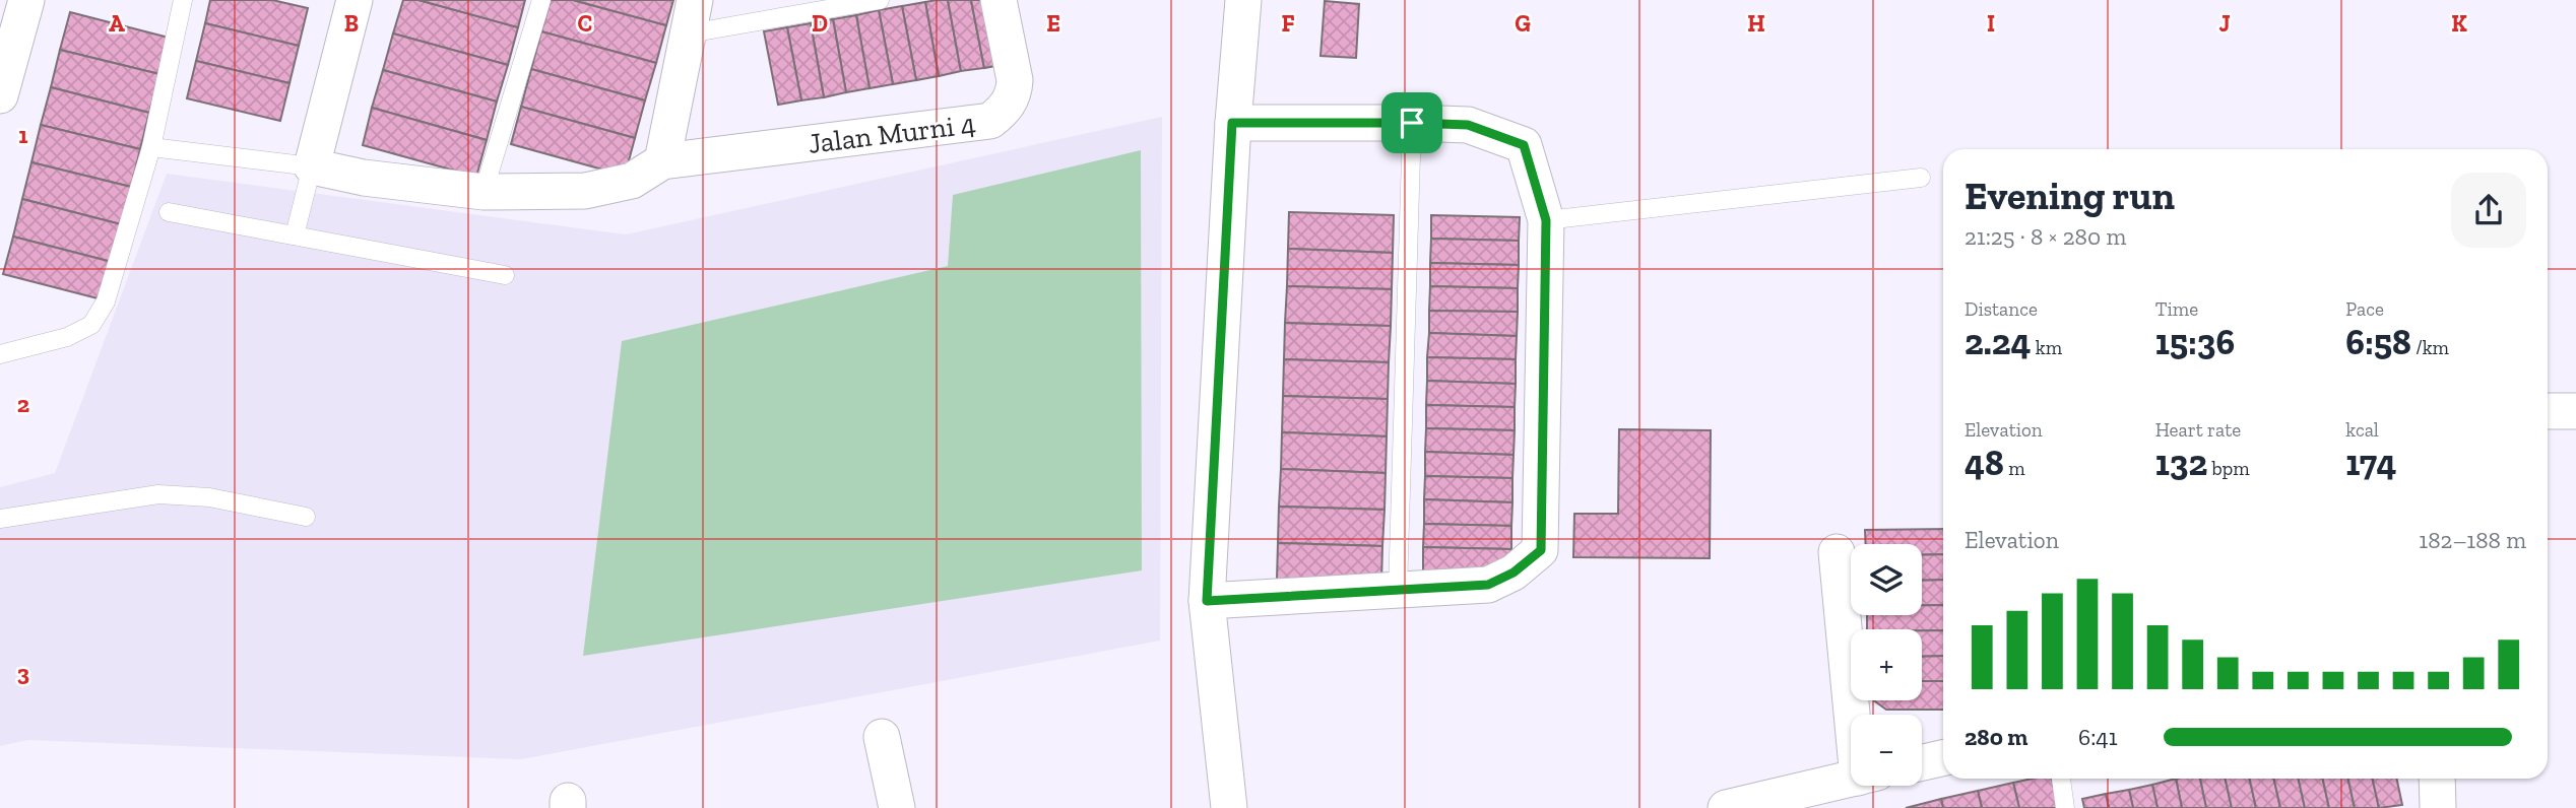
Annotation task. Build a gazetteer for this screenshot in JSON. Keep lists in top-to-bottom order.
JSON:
{
  "streets": {
    "street": ["Jalan Murni 4"]
  },
  "page": {
    "heading": ["Evening run", "21:25 · 8 × 280 m"],
    "stats": [
      ["Distance", "2.24 km"],
      ["Time", "15:36"],
      ["Pace", "6:58 /km"],
      ["Elevation", "48 m"],
      ["Heart rate", "132 bpm"],
      ["kcal", "174"]
    ],
    "chart": ["Elevation", "182–188 m"],
    "map_buttons": ["+", "−"],
    "list": [
      {
        "name": "280 m",
        "note": "6:41"
      }
    ]
  },
  "grid": {
    "columns": [
      "A",
      "B",
      "C",
      "D",
      "E",
      "F",
      "G",
      "H",
      "I",
      "J",
      "K"
    ],
    "rows": ["1", "2", "3"]
  }
}
